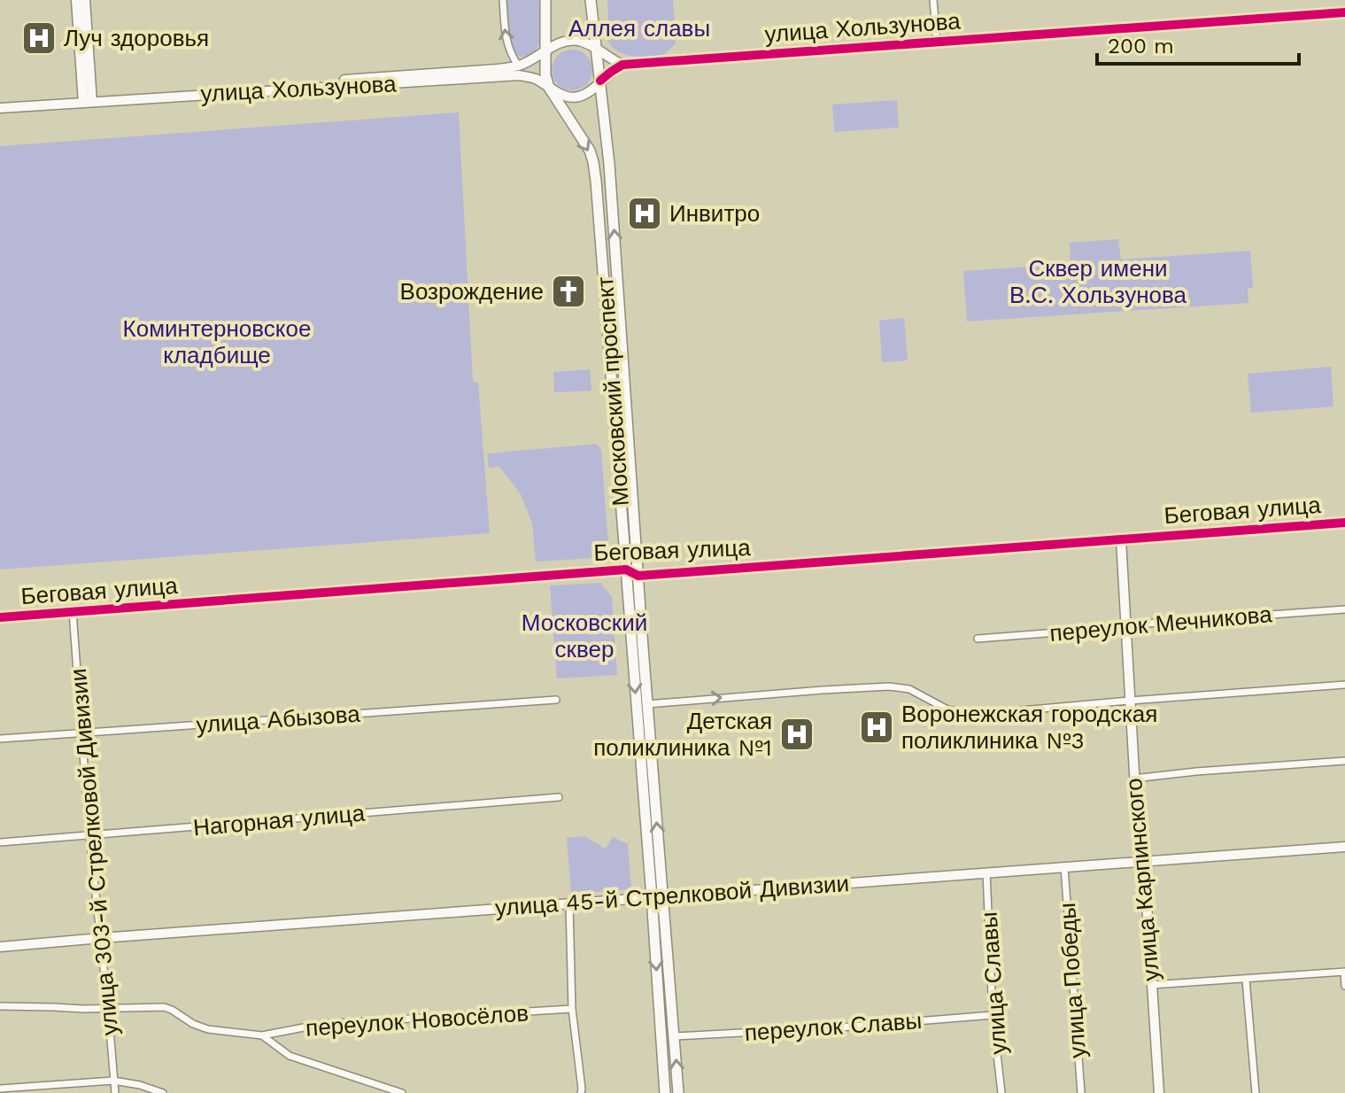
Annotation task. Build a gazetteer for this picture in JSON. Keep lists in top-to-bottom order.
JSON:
{
  "streets": {
    "main road": ["Московский проспект"],
    "street": [
      "улица Хользунова",
      "Беговая улица",
      "переулок Мечникова",
      "улица Абызова",
      "Нагорная улица",
      "улица 303-й Стрелковой Дивизии",
      "улица Карпинского",
      "улица 45-й Стрелковой Дивизии",
      "улица Победы",
      "улица Славы",
      "переулок Новосёлов",
      "переулок Славы"
    ]
  },
  "crossings": [
    ["улица Хользунова", "Московский проспект"],
    ["Московский проспект", "Беговая улица"],
    ["Московский проспект", "улица 45-й Стрелковой Дивизии"],
    ["Московский проспект", "переулок Славы"],
    ["Беговая улица", "улица 303-й Стрелковой Дивизии"],
    ["Беговая улица", "улица Карпинского"],
    ["переулок Мечникова", "улица Карпинского"],
    ["улица Абызова", "улица 303-й Стрелковой Дивизии"],
    ["Нагорная улица", "улица 303-й Стрелковой Дивизии"],
    ["улица 303-й Стрелковой Дивизии", "улица 45-й Стрелковой Дивизии"],
    ["улица Карпинского", "улица 45-й Стрелковой Дивизии"],
    ["улица 45-й Стрелковой Дивизии", "улица Победы"],
    ["улица 45-й Стрелковой Дивизии", "улица Славы"],
    ["улица Славы", "переулок Славы"]
  ],
  "parks": [
    "Аллея славы",
    "Сквер имени В.С. Хользунова",
    "Коминтерновское кладбище",
    "Московский сквер"
  ],
  "places": {
    "hospital": [
      "Луч здоровья",
      "Инвитро",
      "Воронежская городская поликлиника №3",
      "Детская поликлиника №1"
    ],
    "church": ["Возрождение"]
  },
  "scale_bar": "200 m"
}
